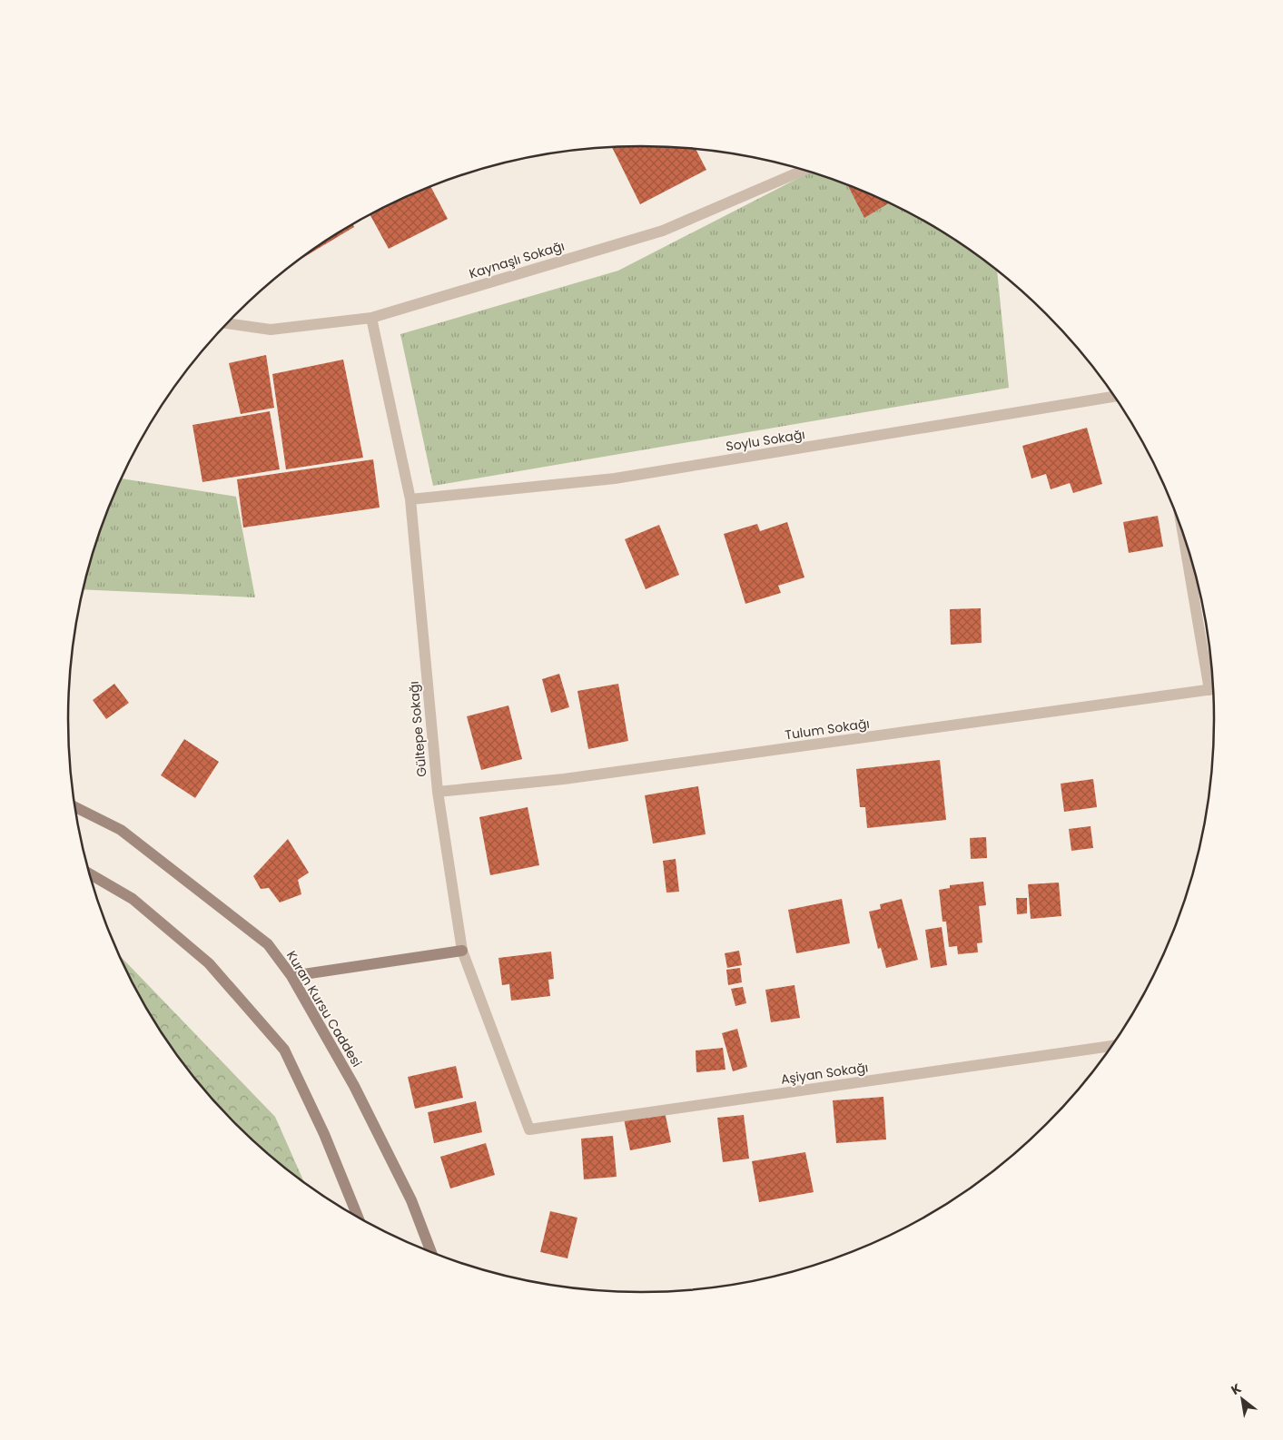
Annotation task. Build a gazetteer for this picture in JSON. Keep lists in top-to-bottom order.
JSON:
{
  "streets": {
    "main road": ["Kuran Kursu Caddesi"],
    "street": [
      "Kaynaşlı Sokağı",
      "Soylu Sokağı",
      "Gültepe Sokağı",
      "Tulum Sokağı",
      "Aşiyan Sokağı"
    ]
  },
  "crossings": [
    ["Kaynaşlı Sokağı", "Gültepe Sokağı"],
    ["Soylu Sokağı", "Gültepe Sokağı"],
    ["Gültepe Sokağı", "Tulum Sokağı"],
    ["Gültepe Sokağı", "Aşiyan Sokağı"]
  ],
  "north": "top left"
}
